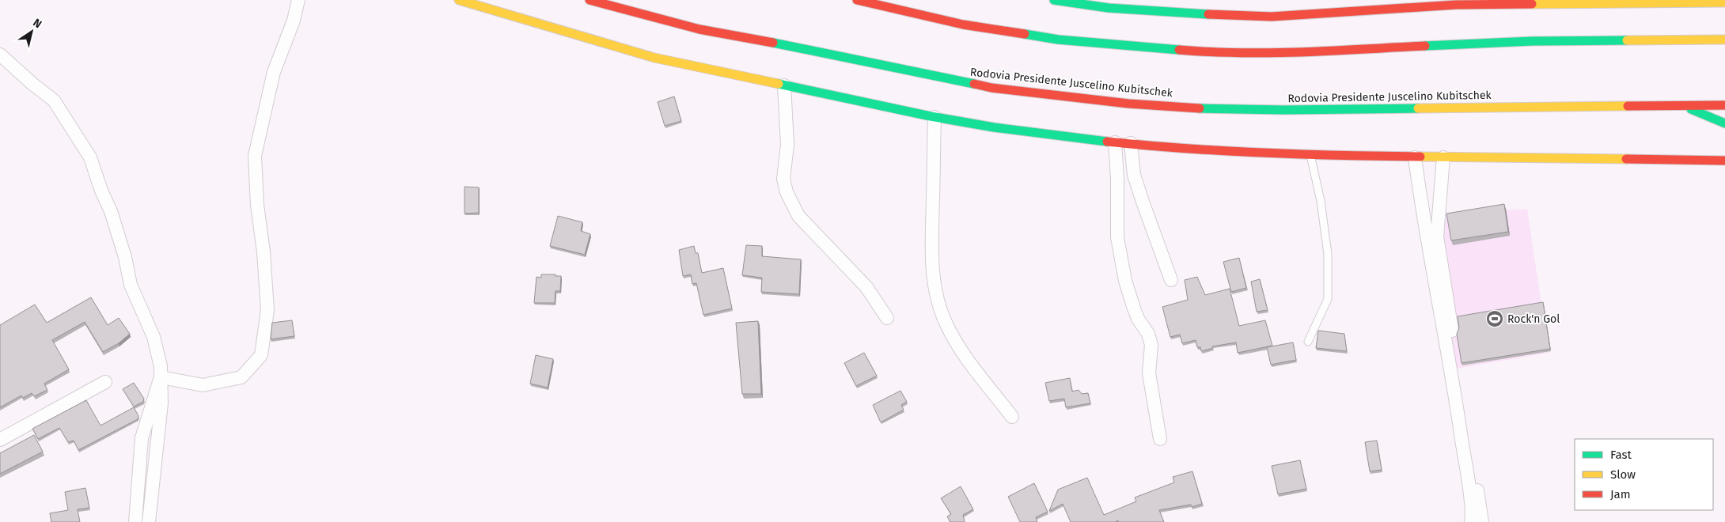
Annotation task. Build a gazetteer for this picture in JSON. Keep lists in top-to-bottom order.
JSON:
{
  "streets": {
    "main road": ["Rodovia Presidente Juscelino Kubitschek"]
  },
  "places": {
    "sports": ["Rock'n Gol"]
  },
  "legend": ["Fast", "Slow", "Jam"],
  "north": "top right"
}
